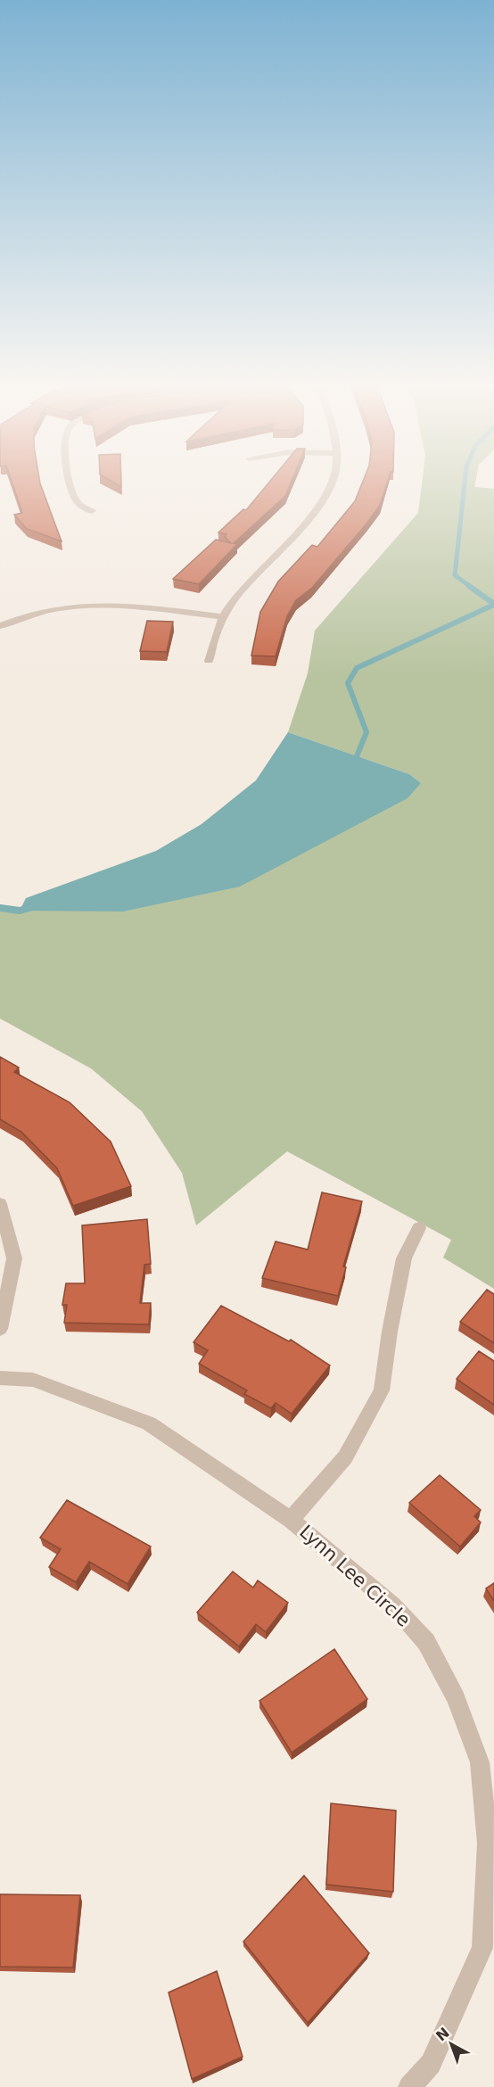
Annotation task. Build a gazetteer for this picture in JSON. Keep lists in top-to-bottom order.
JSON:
{
  "streets": {
    "street": ["Lynn Lee Circle"]
  },
  "north": "top left"
}
